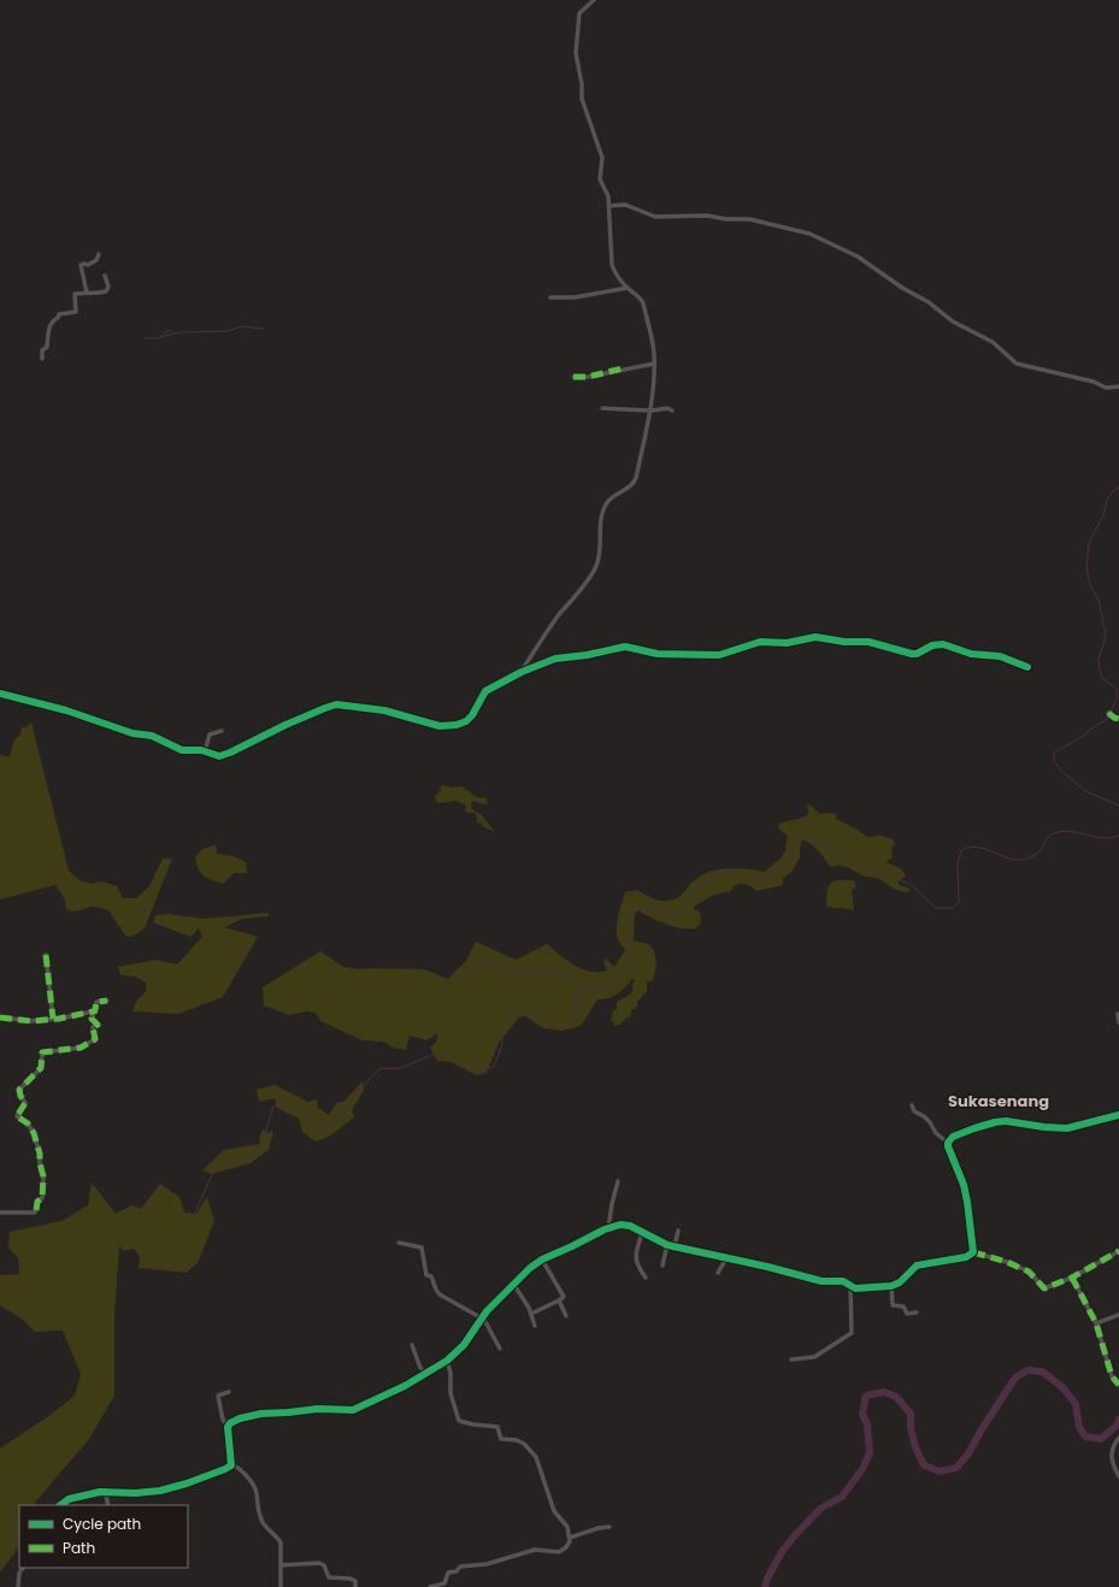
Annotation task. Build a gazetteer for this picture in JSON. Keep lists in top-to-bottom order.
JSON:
{
  "districts": ["Sukasenang"],
  "legend": ["Cycle path", "Path"]
}
